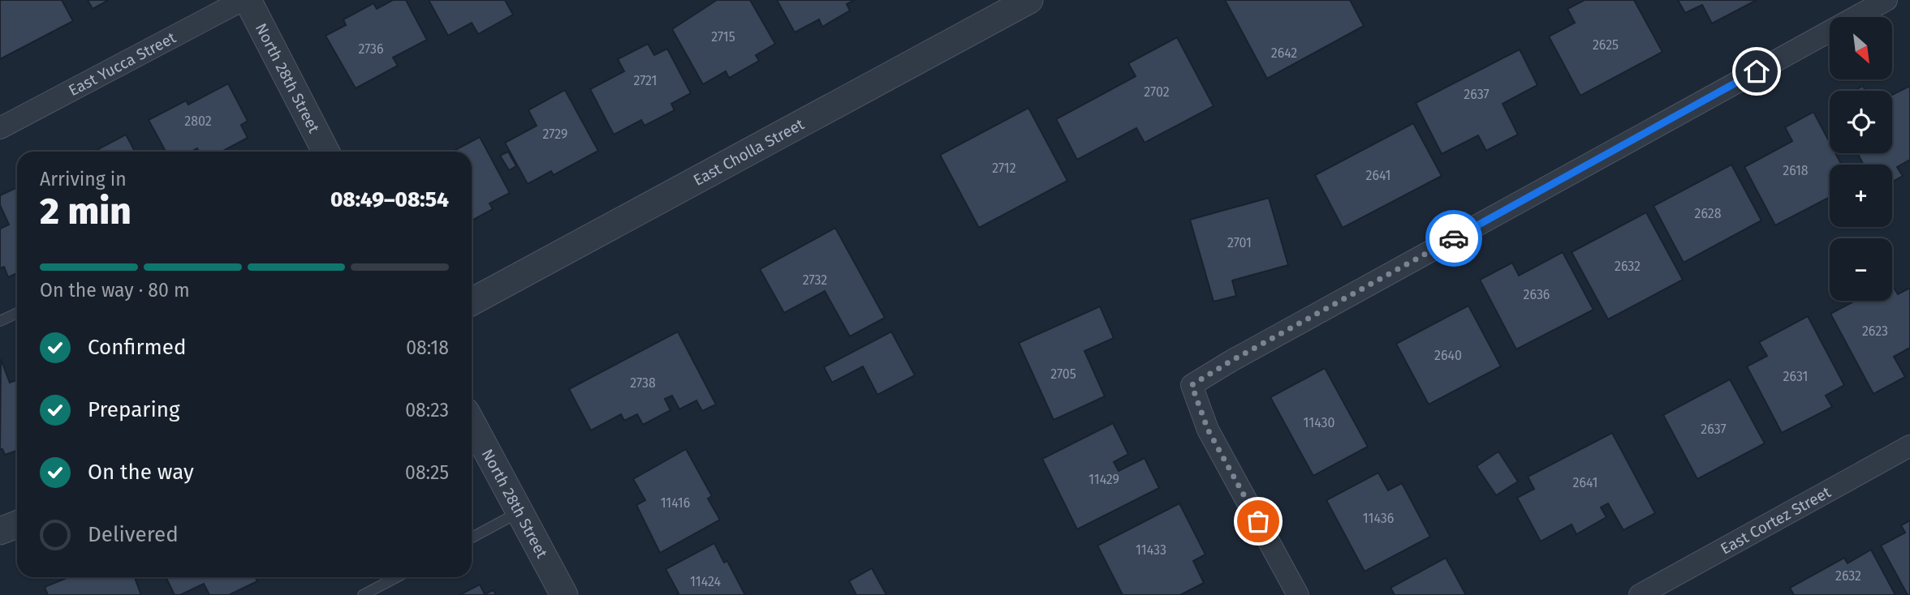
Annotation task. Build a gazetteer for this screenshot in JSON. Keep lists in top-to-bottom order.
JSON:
{
  "streets": {
    "street": [
      "East Yucca Street",
      "North 28th Street",
      "East Cholla Street",
      "East Cortez Street"
    ]
  },
  "house_numbers": [
    "2715",
    "2625",
    "2736",
    "2642",
    "2721",
    "2702",
    "2637",
    "2802",
    "2729",
    "2712",
    "2618",
    "2641",
    "2628",
    "2701",
    "2632",
    "2732",
    "2636",
    "2623",
    "2640",
    "2705",
    "2631",
    "2738",
    "11430",
    "2637",
    "11429",
    "2641",
    "11416",
    "11436",
    "11433",
    "2632",
    "11424"
  ],
  "north": "bottom right",
  "page": {
    "map_buttons": ["+", "−"],
    "heading": ["2 min", "Arriving in", "08:49–08:54"],
    "bar": "On the way · 80 m",
    "list": [
      ["Confirmed", "08:18"],
      ["Preparing", "08:23"],
      ["On the way", "08:25"],
      "Delivered"
    ]
  }
}
